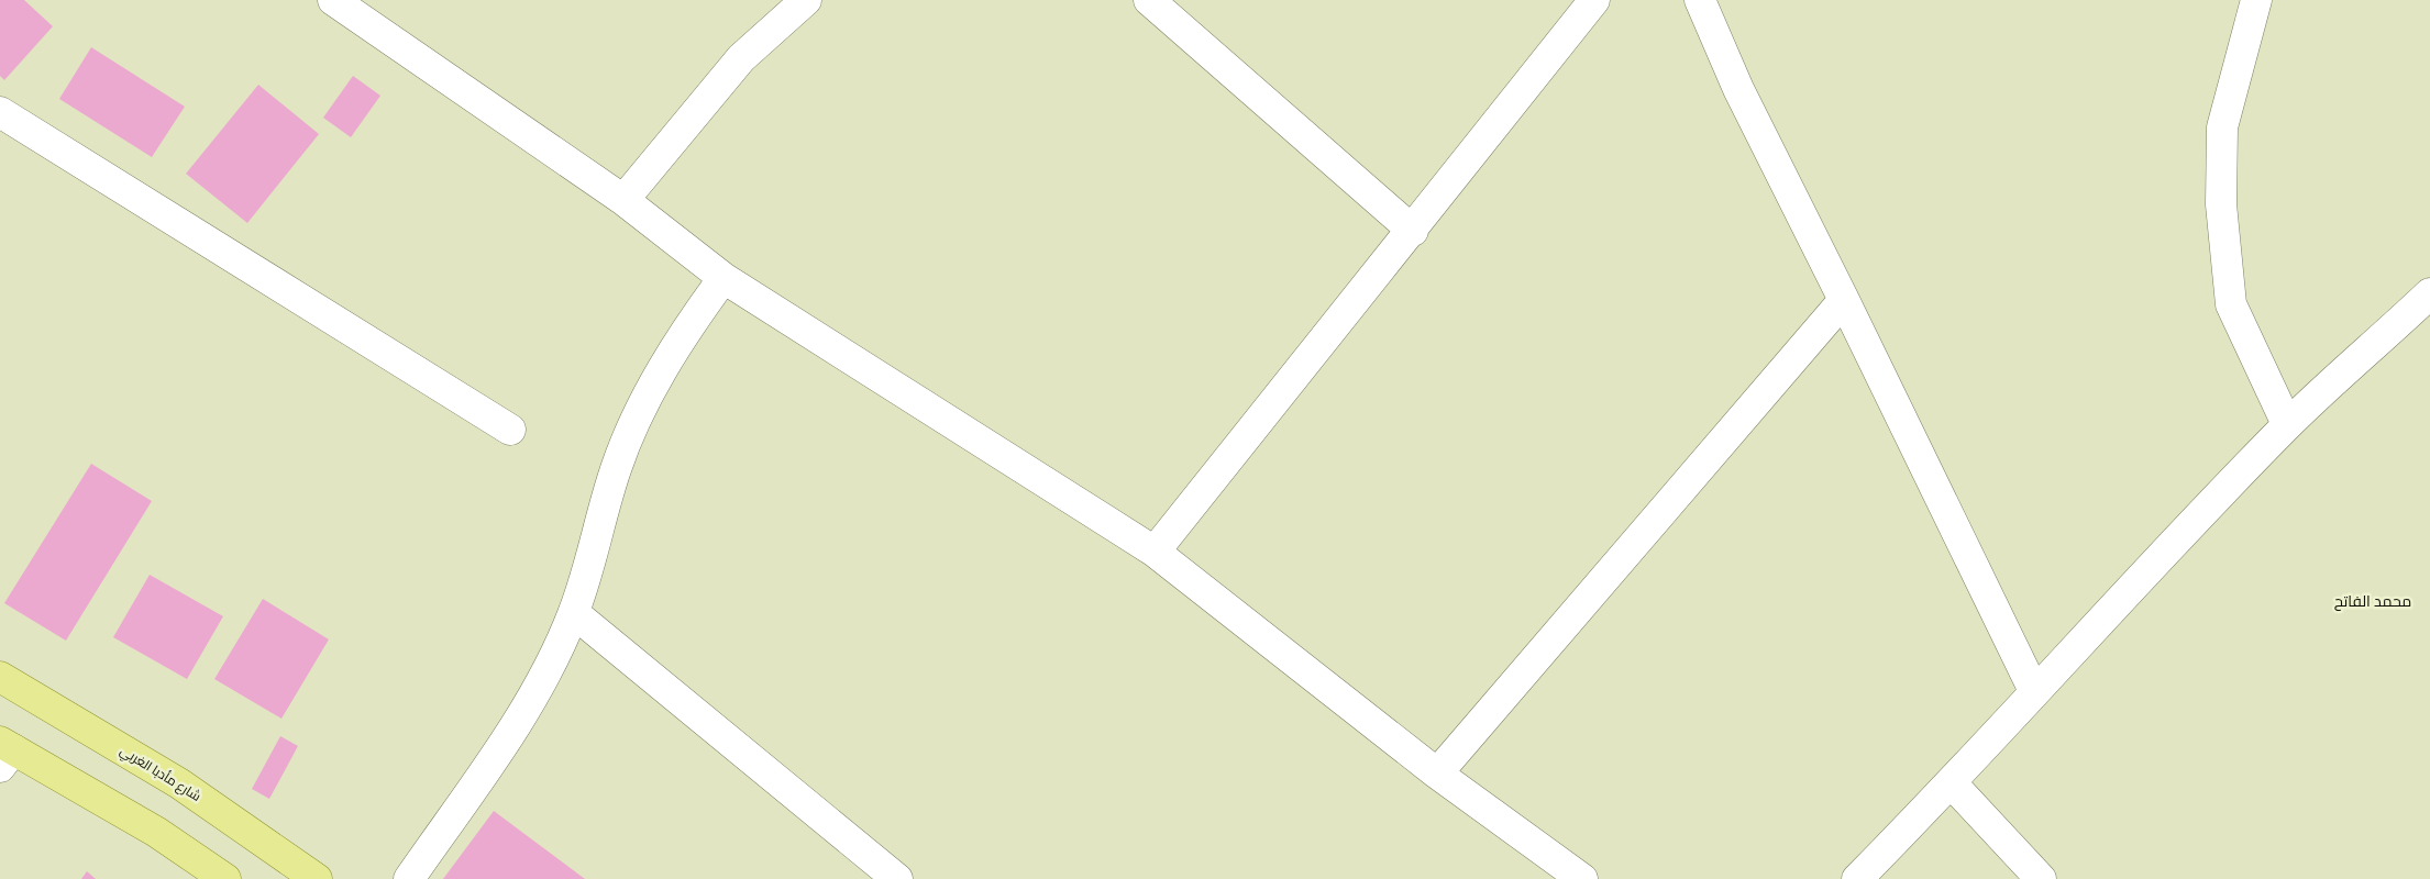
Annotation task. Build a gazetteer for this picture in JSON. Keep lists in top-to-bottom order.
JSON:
{
  "streets": {
    "main road": ["شارع مأدبا الغربي"]
  },
  "districts": ["محمد الفاتح"]
}
